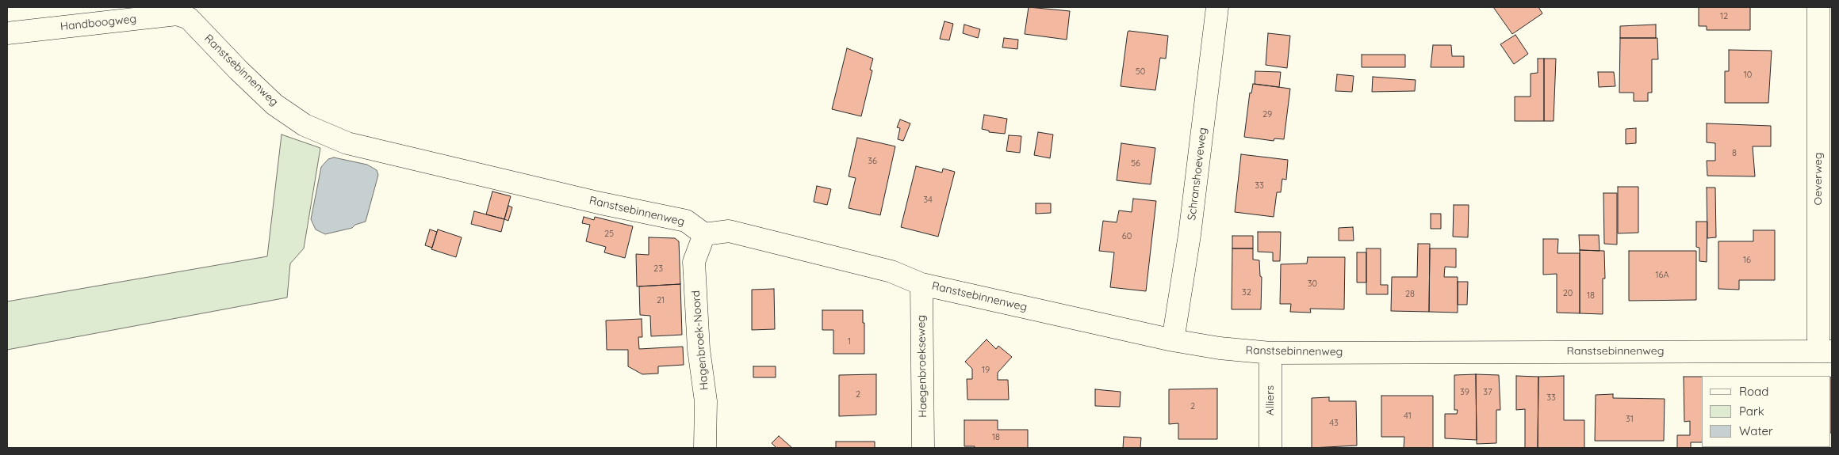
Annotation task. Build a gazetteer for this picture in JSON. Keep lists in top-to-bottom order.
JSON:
{
  "streets": {
    "street": [
      "Handboogweg",
      "Ranstsebinnenweg",
      "Schranshoeveweg",
      "Oeverweg",
      "Hagenbroek-Noord",
      "Haegenbroekseweg",
      "Alliers"
    ]
  },
  "crossings": [
    ["Handboogweg", "Ranstsebinnenweg"],
    ["Ranstsebinnenweg", "Schranshoeveweg"],
    ["Ranstsebinnenweg", "Oeverweg"],
    ["Ranstsebinnenweg", "Hagenbroek-Noord"],
    ["Ranstsebinnenweg", "Haegenbroekseweg"],
    ["Ranstsebinnenweg", "Alliers"]
  ],
  "house_numbers": [
    "12",
    "50",
    "10",
    "29",
    "8",
    "36",
    "56",
    "33",
    "34",
    "25",
    "60",
    "16",
    "23",
    "16A",
    "30",
    "32",
    "20",
    "28",
    "18",
    "21",
    "1",
    "19",
    "39",
    "37",
    "2",
    "33",
    "2",
    "41",
    "31",
    "43",
    "18"
  ],
  "legend": ["Road", "Park", "Water"]
}
